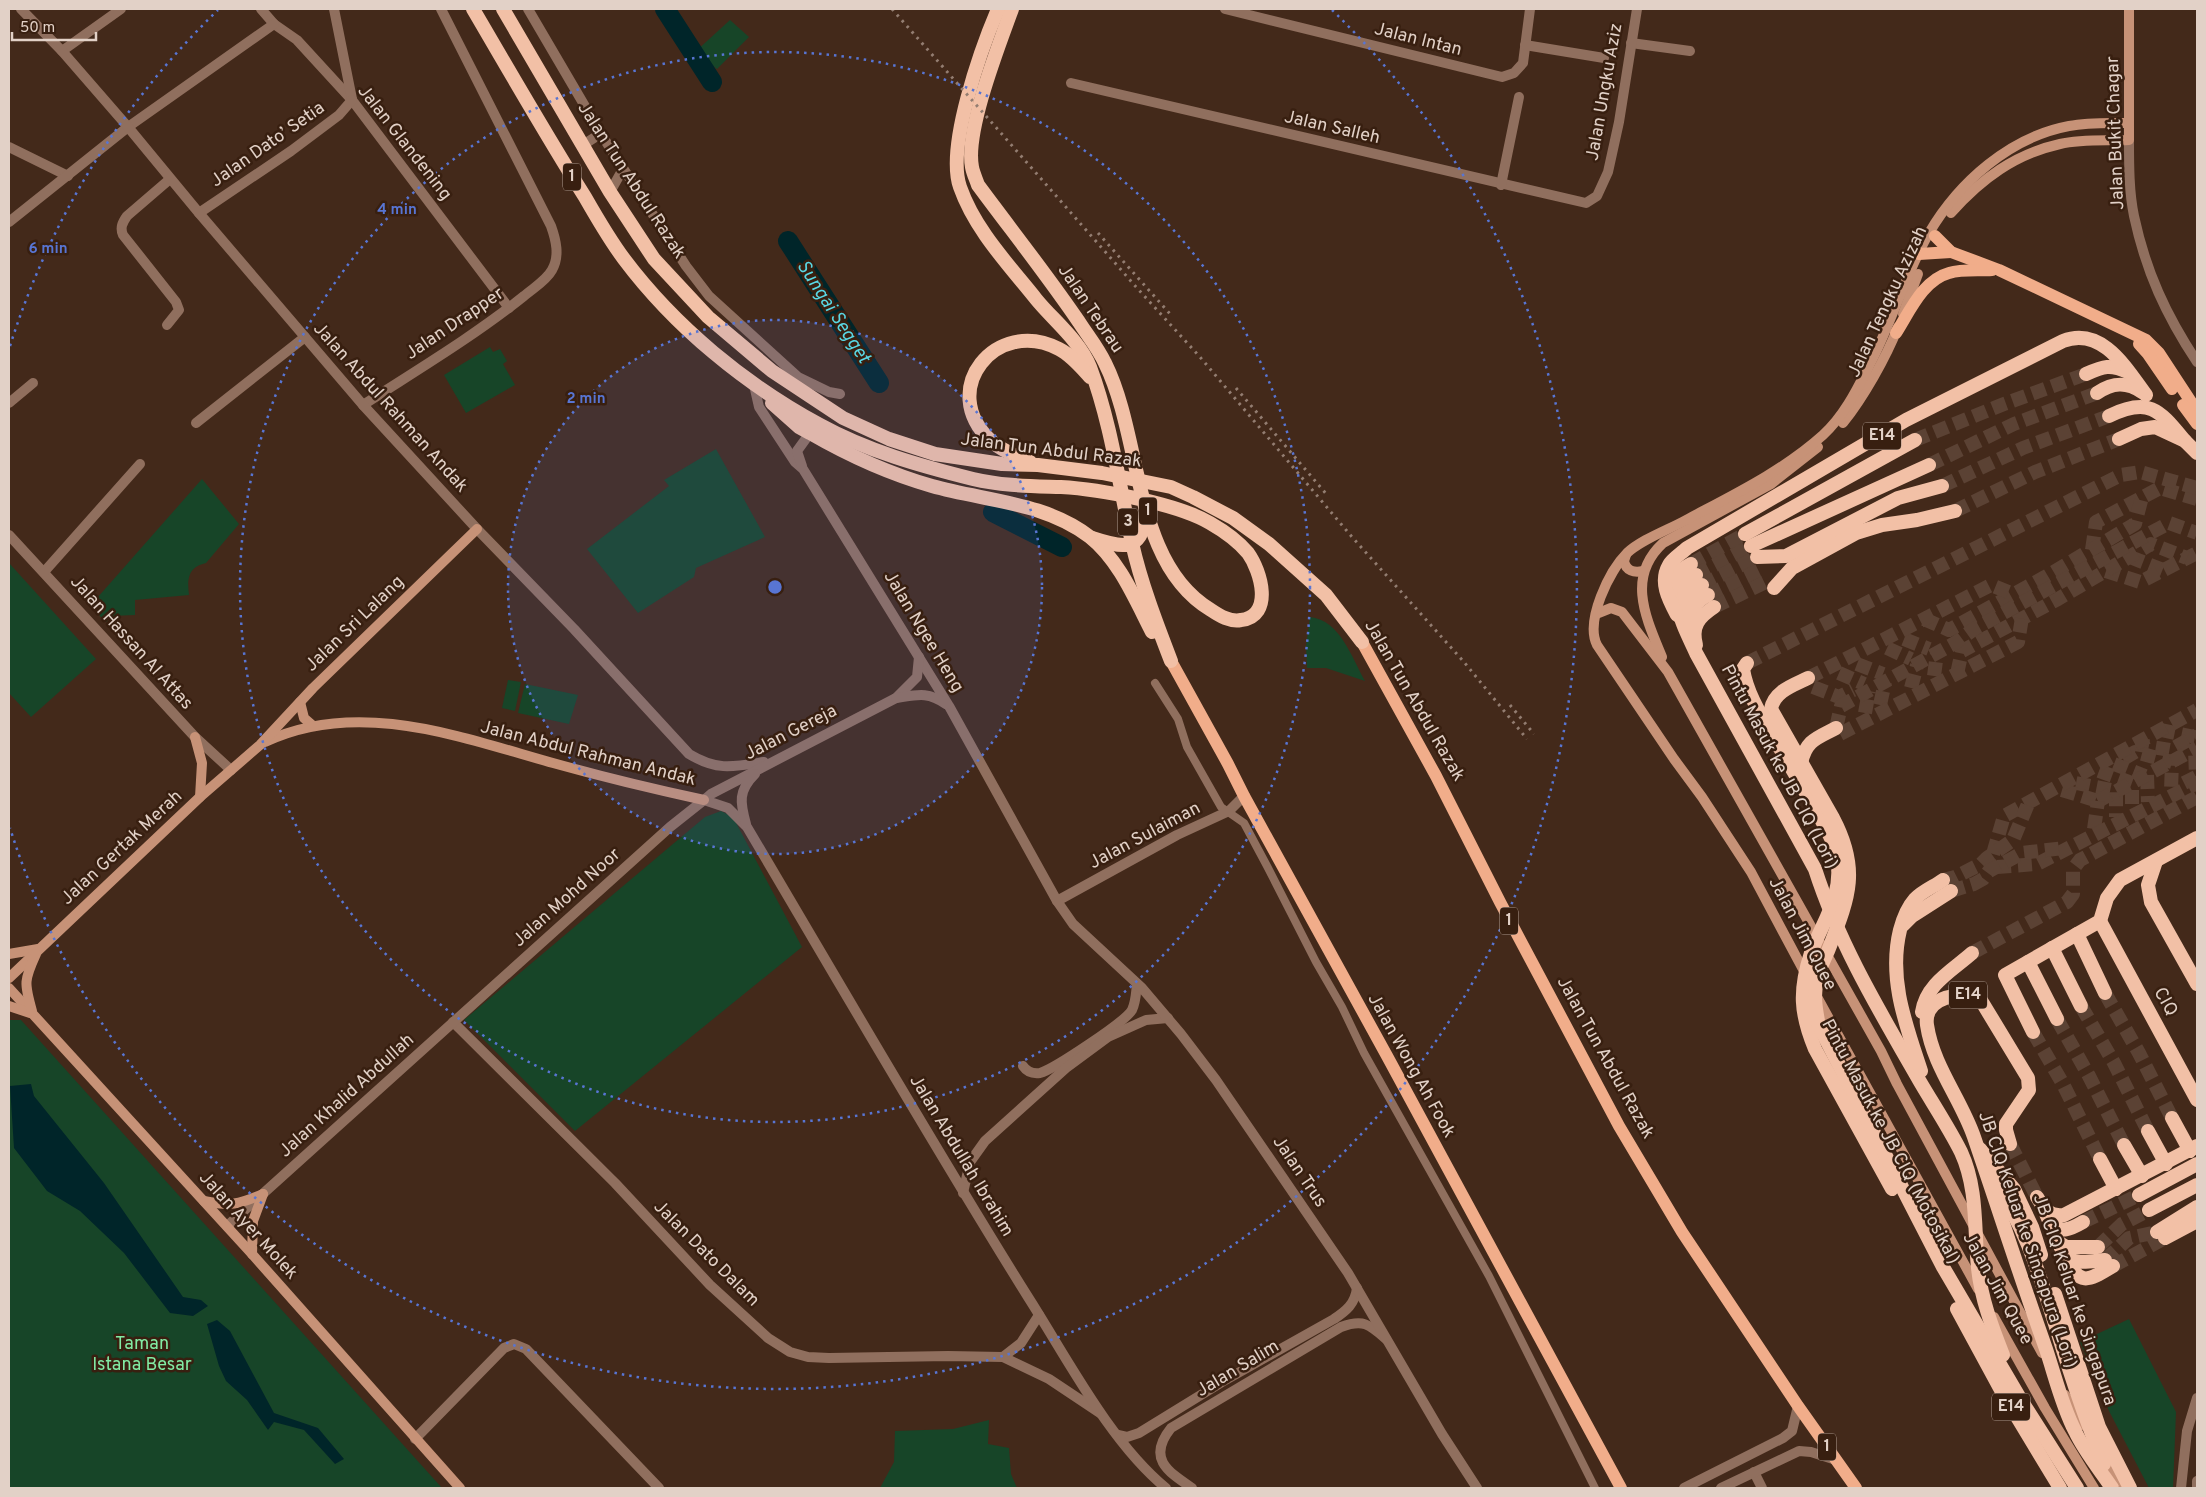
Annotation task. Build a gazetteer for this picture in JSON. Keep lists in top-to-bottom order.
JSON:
{
  "streets": {
    "highway": [
      "1",
      "Jalan Tun Abdul Razak",
      "Jalan Tebrau",
      "E14",
      "3",
      "Pintu Masuk ke JB CIQ (Lori)",
      "CIQ",
      "Pintu Masuk ke JB CIQ (Motosikal)",
      "JB CIQ Keluar ke Singapura (Lori)",
      "JB CIQ Keluar ke Singapura"
    ],
    "main road": [
      "Jalan Bukit Chagar",
      "Jalan Tengku Azizah",
      "Jalan Abdul Rahman Andak",
      "Jalan Sri Lalang",
      "Jalan Gertak Merah",
      "Jalan Jim Quee",
      "Jalan Wong Ah Fook",
      "Jalan Ayer Molek"
    ],
    "street": [
      "Jalan Intan",
      "Jalan Ungku Aziz",
      "Jalan Salleh",
      "Jalan Glandening",
      "Jalan Dato’ Setia",
      "Jalan Drapper",
      "Jalan Ngee Heng",
      "Jalan Hassan Al Attas",
      "Jalan Gereja",
      "Jalan Sulaiman",
      "Jalan Mohd Noor",
      "Jalan Khalid Abdullah",
      "Jalan Abdullah Ibrahim",
      "Jalan Trus",
      "Jalan Dato Dalam",
      "Jalan Salim"
    ]
  },
  "crossings": [
    ["Jalan Ungku Aziz", "Jalan Salleh"],
    ["Jalan Bukit Chagar", "Jalan Tengku Azizah"],
    ["Jalan Glandening", "Jalan Dato’ Setia"],
    ["Jalan Glandening", "Jalan Drapper"],
    ["Jalan Dato’ Setia", "Jalan Abdul Rahman Andak"],
    ["Jalan Tun Abdul Razak", "Jalan Tebrau"],
    ["Jalan Tun Abdul Razak", "Jalan Ngee Heng"],
    ["Jalan Tengku Azizah", "Jalan Jim Quee"],
    ["Jalan Tebrau", "Jalan Wong Ah Fook"],
    ["Jalan Drapper", "Jalan Abdul Rahman Andak"],
    ["Jalan Abdul Rahman Andak", "Jalan Sri Lalang"],
    ["Jalan Abdul Rahman Andak", "Jalan Gereja"],
    ["Jalan Abdul Rahman Andak", "Jalan Gertak Merah"],
    ["Jalan Abdul Rahman Andak", "Jalan Mohd Noor"],
    ["Jalan Abdul Rahman Andak", "Jalan Abdullah Ibrahim"],
    ["E14", "Pintu Masuk ke JB CIQ (Lori)"],
    ["Jalan Sri Lalang", "Jalan Gertak Merah"],
    ["Jalan Ngee Heng", "Jalan Gereja"],
    ["Jalan Ngee Heng", "Jalan Sulaiman"],
    ["Jalan Ngee Heng", "Jalan Trus"],
    ["Jalan Hassan Al Attas", "Jalan Gertak Merah"],
    ["Jalan Gereja", "Jalan Mohd Noor"],
    ["Jalan Gereja", "Jalan Abdullah Ibrahim"],
    ["Jalan Sulaiman", "Jalan Wong Ah Fook"],
    ["Jalan Sulaiman", "Jalan Trus"],
    ["Jalan Mohd Noor", "Jalan Khalid Abdullah"],
    ["Jalan Mohd Noor", "Jalan Abdullah Ibrahim"],
    ["Jalan Mohd Noor", "Jalan Dato Dalam"],
    ["Jalan Khalid Abdullah", "Jalan Ayer Molek"],
    ["Jalan Khalid Abdullah", "Jalan Dato Dalam"],
    ["Jalan Abdullah Ibrahim", "Jalan Dato Dalam"],
    ["Jalan Abdullah Ibrahim", "Jalan Salim"],
    ["Jalan Trus", "Jalan Salim"]
  ],
  "water": ["Sungai Segget"],
  "parks": ["Taman Istana Besar"],
  "scale_bar": "50 m",
  "rings": ["4 min", "6 min", "2 min"]
}
